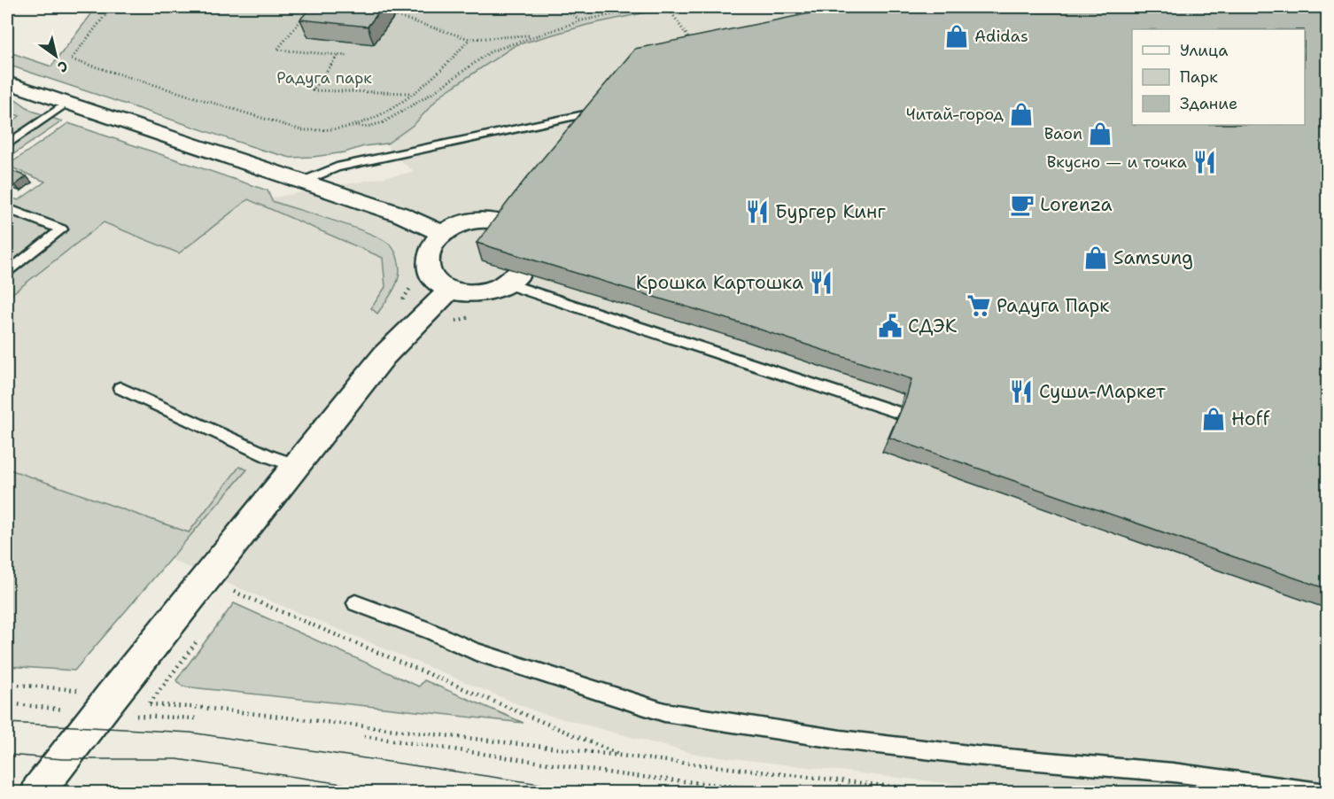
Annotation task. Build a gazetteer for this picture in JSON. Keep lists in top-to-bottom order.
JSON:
{
  "parks": ["Радуга парк"],
  "places": {
    "shop": [
      "Adidas",
      "Читай-город",
      "Baon",
      "Samsung",
      "Hoff"
    ],
    "restaurant": [
      "Вкусно — и точка",
      "Бургер Кинг",
      "Крошка Картошка",
      "Суши-Маркет"
    ],
    "cafe": ["Lorenza"],
    "supermarket": ["Радуга Парк"],
    "public building": ["СДЭК"]
  },
  "legend": ["Улица", "Парк", "Здание"],
  "north": "bottom right"
}
